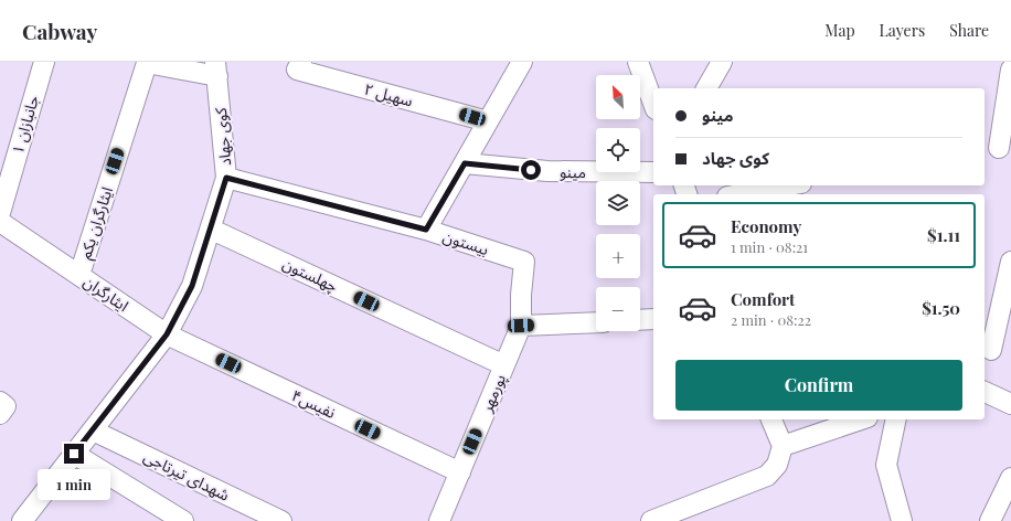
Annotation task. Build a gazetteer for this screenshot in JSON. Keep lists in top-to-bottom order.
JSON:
{
  "streets": {
    "street": [
      "سهیل ۲",
      "جانبازان ۱",
      "کوی جهاد",
      "مینو",
      "ایثارگران یکم",
      "بیستون",
      "چهلستون",
      "ایثارگران",
      "پورمهر",
      "نفیس۴",
      "شهدای تیرتاجی"
    ]
  },
  "crossings": [
    ["کوی جهاد", "ایثارگران یکم"],
    ["کوی جهاد", "بیستون"],
    ["کوی جهاد", "چهلستون"],
    ["کوی جهاد", "ایثارگران"],
    ["کوی جهاد", "نفیس۴"],
    ["کوی جهاد", "شهدای تیرتاجی"],
    ["ایثارگران یکم", "ایثارگران"],
    ["بیستون", "پورمهر"],
    ["چهلستون", "پورمهر"],
    ["ایثارگران", "نفیس۴"],
    ["پورمهر", "نفیس۴"]
  ],
  "north": "top left",
  "page": {
    "header": "Cabway",
    "nav": ["Map", "Layers", "Share"],
    "map_buttons": ["+", "−"],
    "banner": ["مینو", "کوی جهاد"],
    "list": [
      {
        "name": "Economy",
        "note": "1 min · 08:21",
        "value": "$1.11"
      },
      {
        "name": "Comfort",
        "note": "2 min · 08:22",
        "value": "$1.50"
      }
    ],
    "buttons": "Confirm",
    "bubble": "1 min"
  }
}
